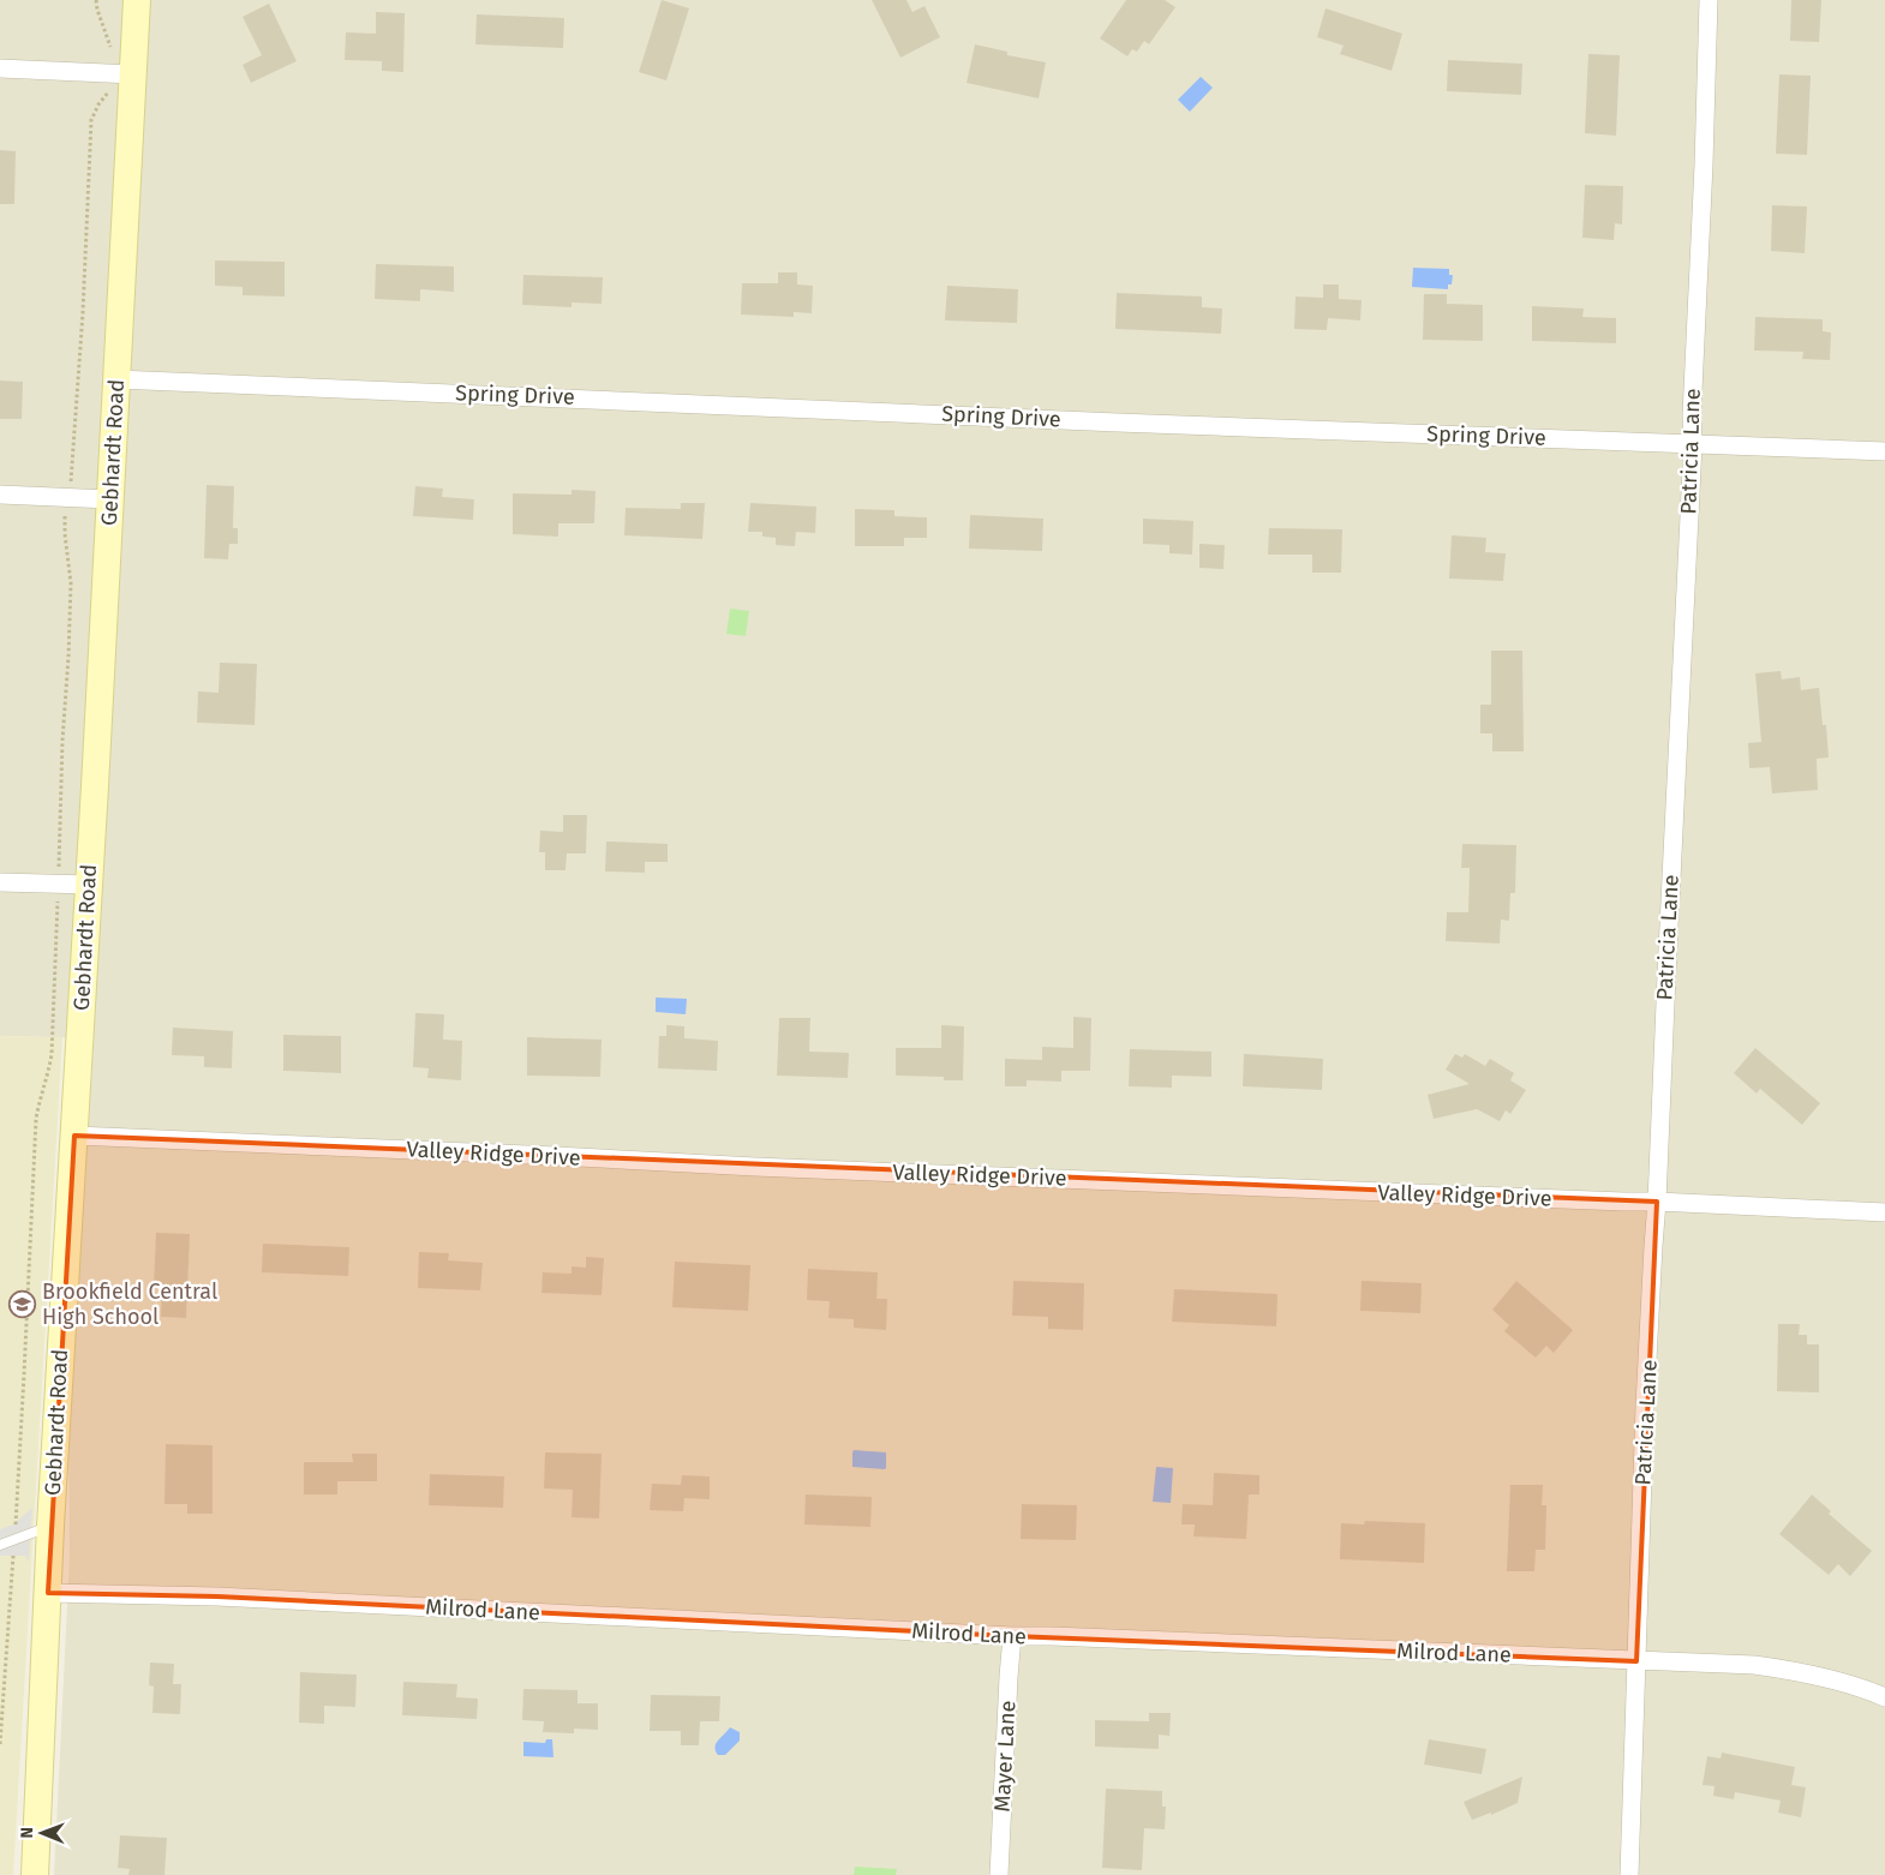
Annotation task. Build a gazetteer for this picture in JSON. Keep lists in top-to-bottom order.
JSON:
{
  "streets": {
    "street": [
      "Spring Drive",
      "Patricia Lane",
      "Gebhardt Road",
      "Valley Ridge Drive",
      "Milrod Lane",
      "Mayer Lane"
    ]
  },
  "crossings": [
    ["Spring Drive", "Patricia Lane"],
    ["Spring Drive", "Gebhardt Road"],
    ["Patricia Lane", "Valley Ridge Drive"],
    ["Patricia Lane", "Milrod Lane"],
    ["Gebhardt Road", "Valley Ridge Drive"],
    ["Gebhardt Road", "Milrod Lane"],
    ["Milrod Lane", "Mayer Lane"]
  ],
  "places": {
    "school or university": ["Brookfield Central High School"]
  },
  "north": "left"
}
